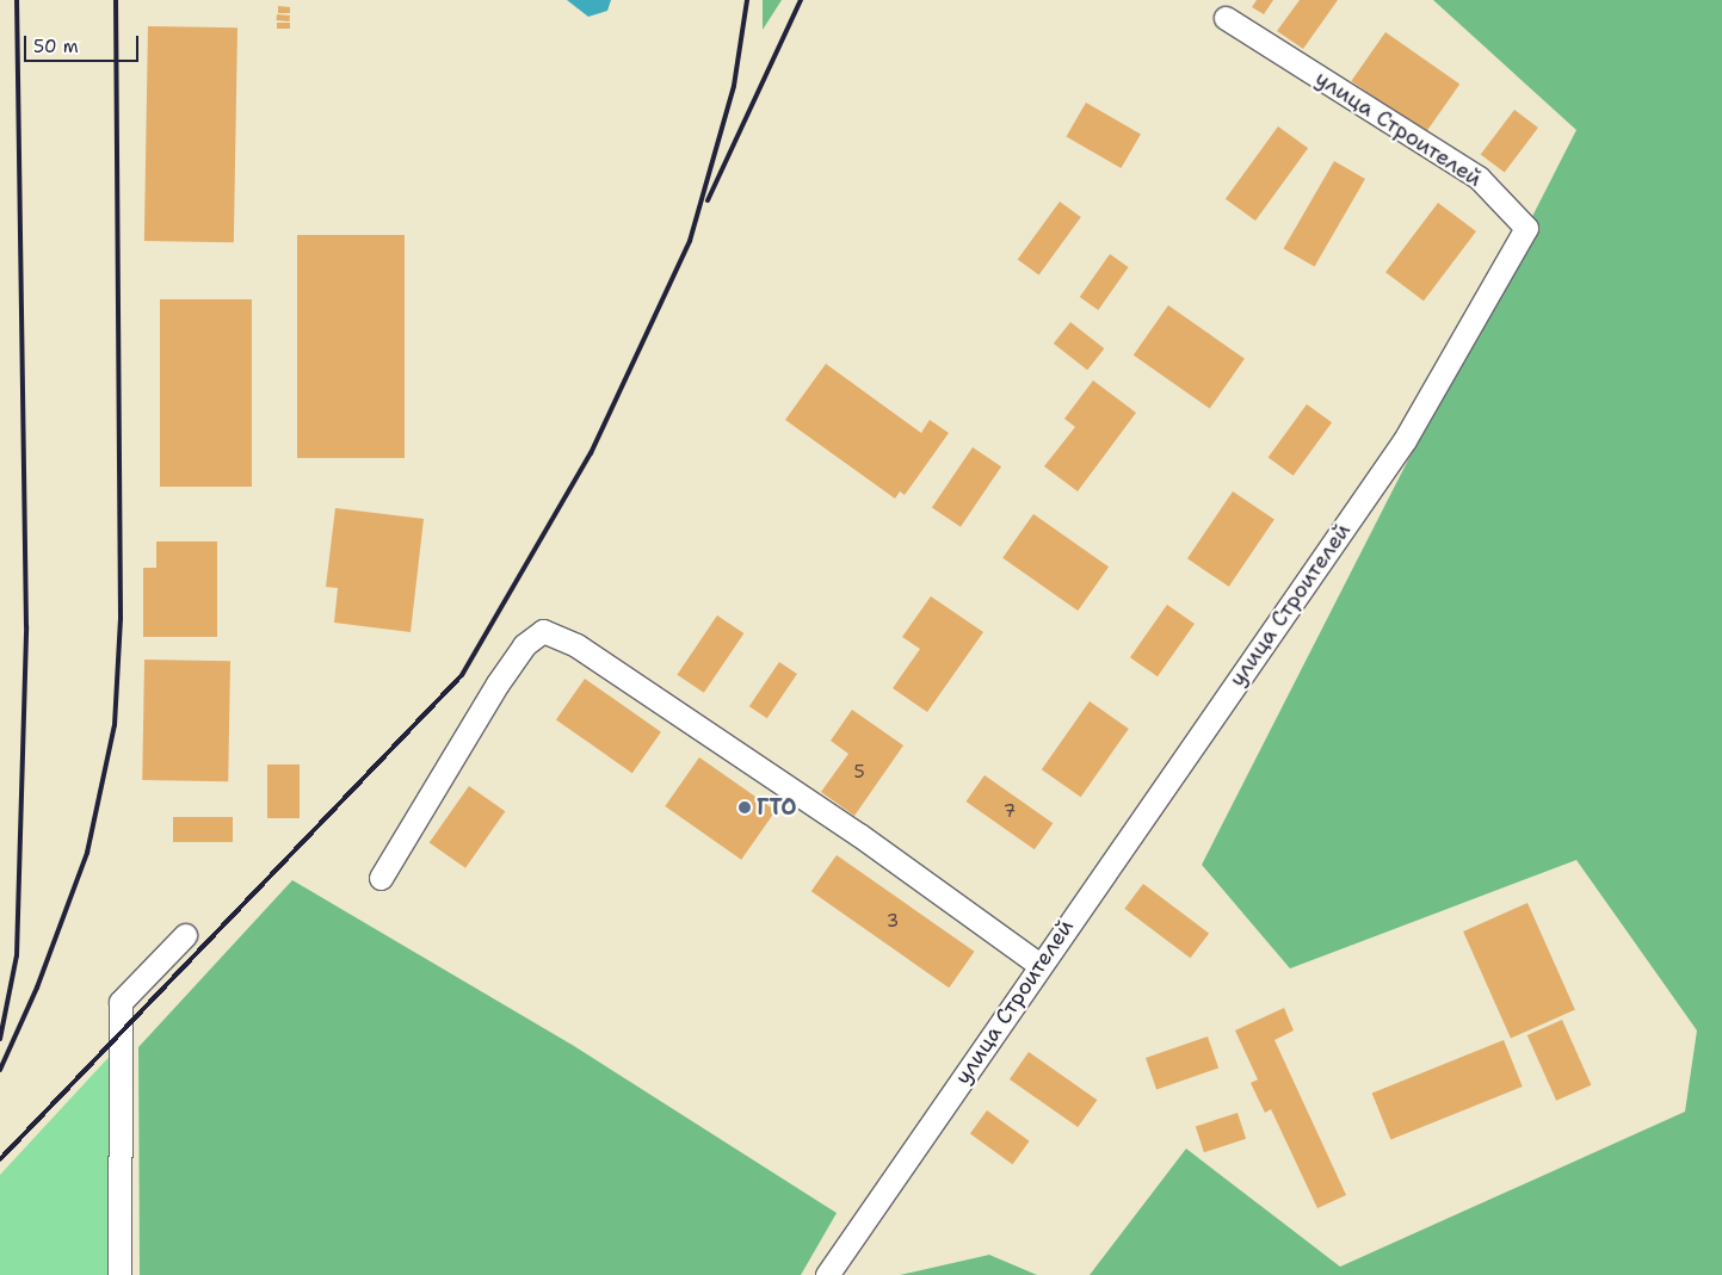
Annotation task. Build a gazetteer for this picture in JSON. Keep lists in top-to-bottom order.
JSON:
{
  "streets": {
    "street": ["улица Строителей"]
  },
  "places": ["ГТО"],
  "house_numbers": ["5", "7", "3"],
  "scale_bar": "50 m"
}
